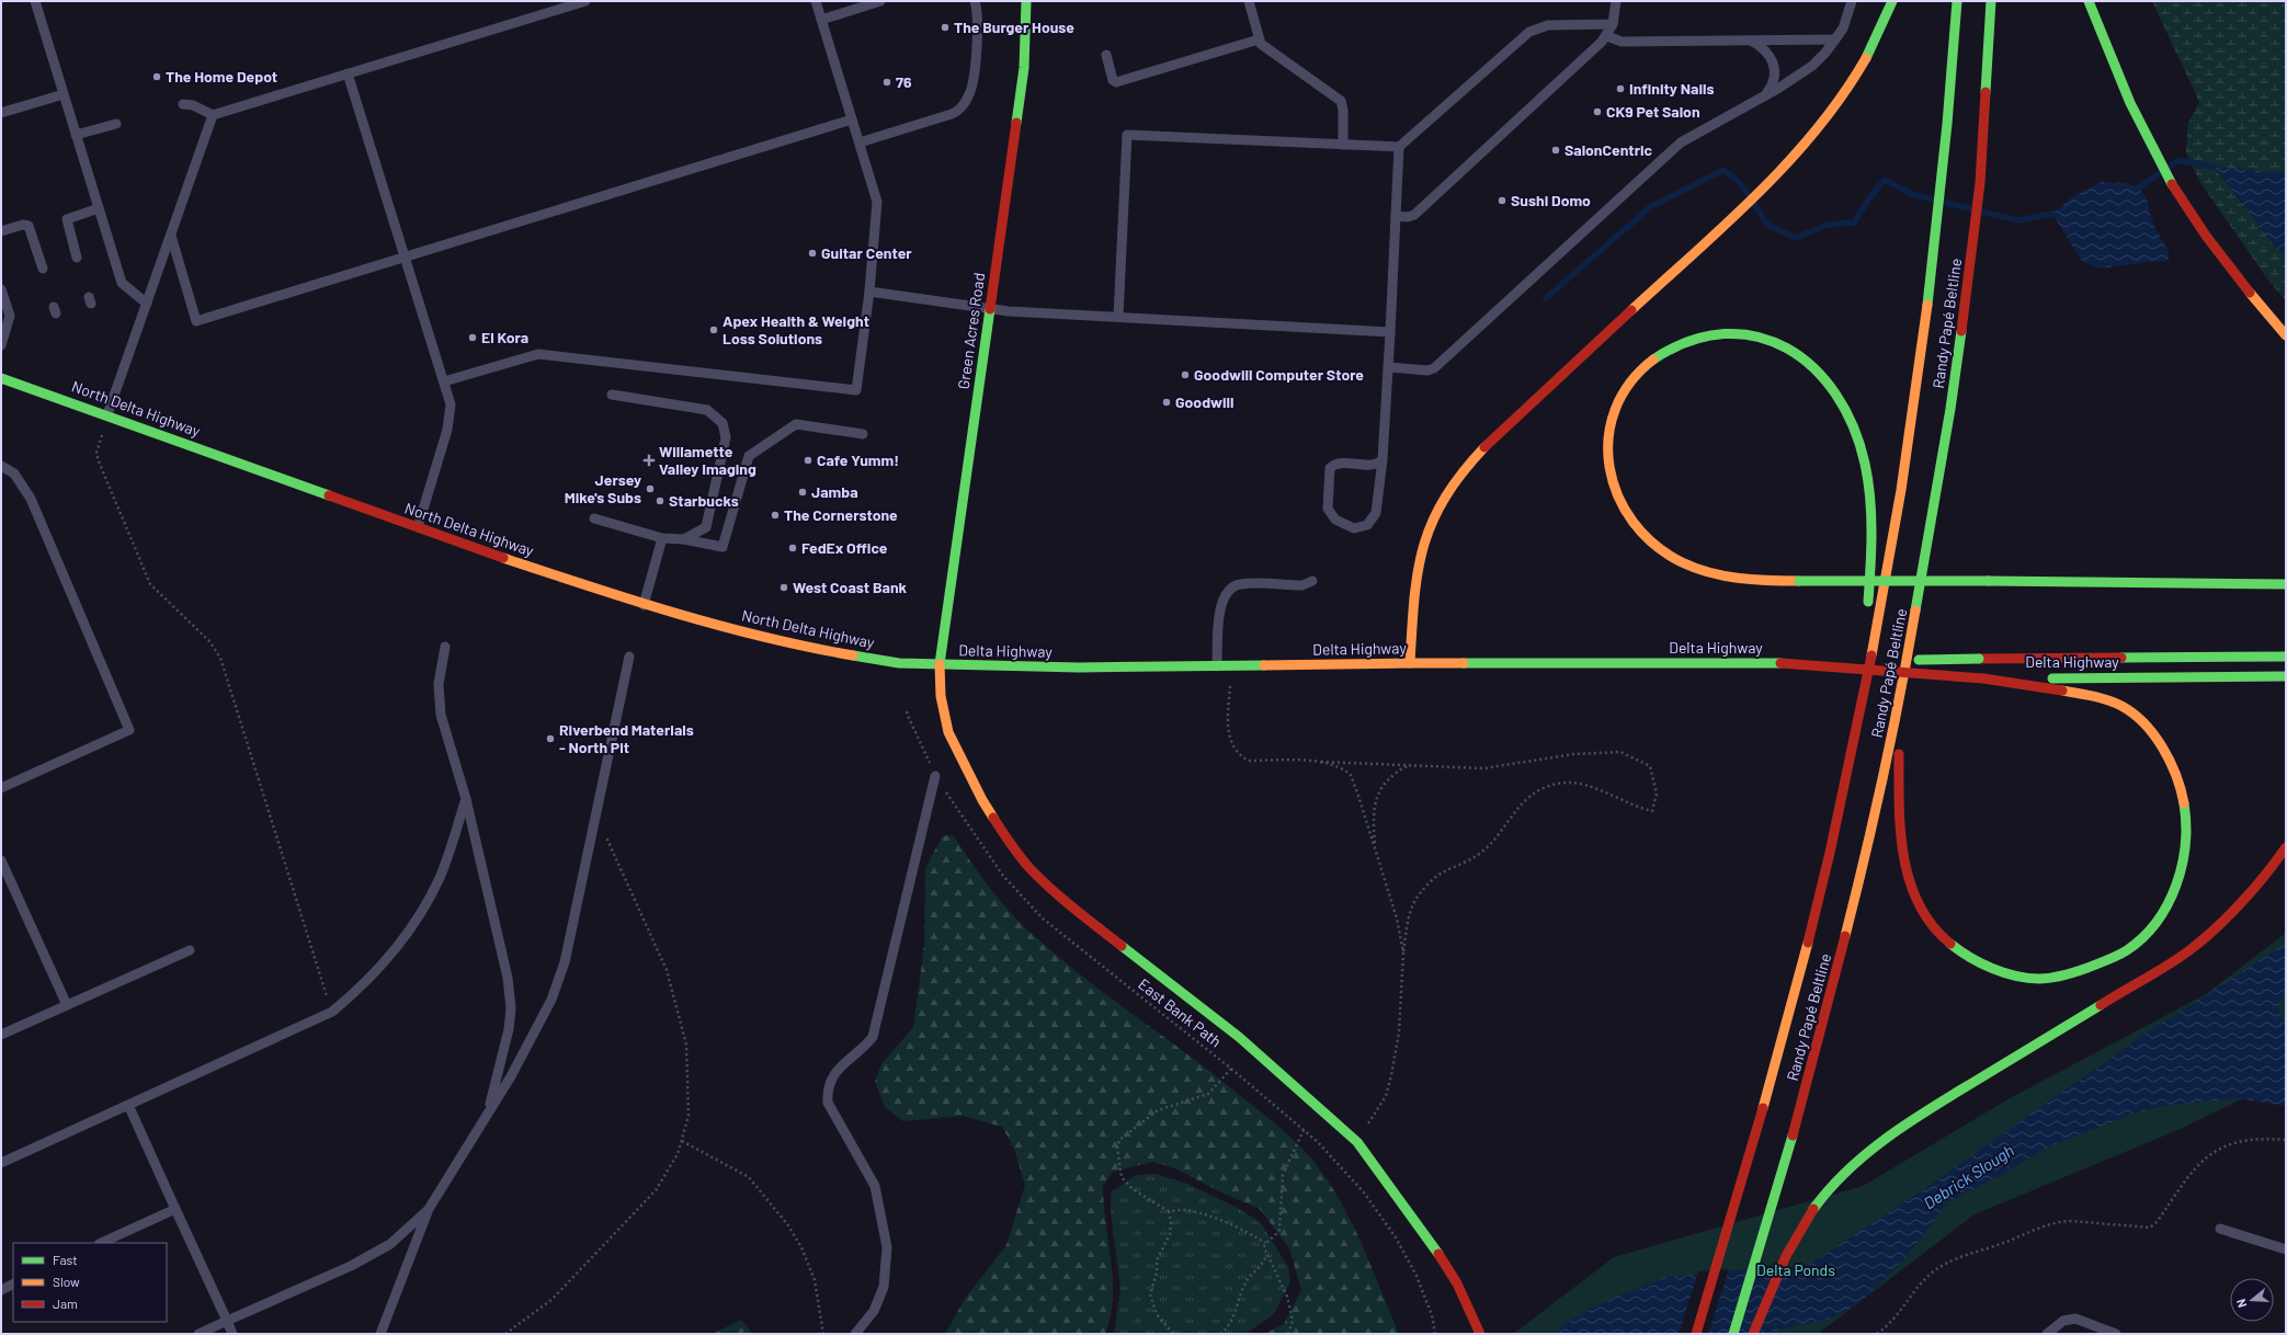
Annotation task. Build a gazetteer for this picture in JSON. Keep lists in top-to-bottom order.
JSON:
{
  "streets": {
    "main road": [
      "Randy Papé Beltline",
      "Green Acres Road",
      "North Delta Highway",
      "Delta Highway"
    ],
    "path": ["East Bank Path"]
  },
  "crossings": [
    ["Green Acres Road", "North Delta Highway"],
    ["Green Acres Road", "Delta Highway"],
    ["North Delta Highway", "Delta Highway"]
  ],
  "water": ["Debrick Slough"],
  "parks": ["Delta Ponds"],
  "places": {
    "other": [
      "The Burger House",
      "The Home Depot",
      "76",
      "Infinity Nails",
      "CK9 Pet Salon",
      "SalonCentric",
      "Sushi Domo",
      "Guitar Center",
      "Apex Health & Weight Loss Solutions",
      "El Kora",
      "Goodwill Computer Store",
      "Goodwill",
      "Cafe Yumm!",
      "Jersey Mike's Subs",
      "Jamba",
      "Starbucks",
      "The Cornerstone",
      "FedEx Office",
      "West Coast Bank",
      "Riverbend Materials - North Pit"
    ],
    "health": ["Willamette Valley Imaging"]
  },
  "legend": ["Fast", "Slow", "Jam"],
  "north": "left"
}
